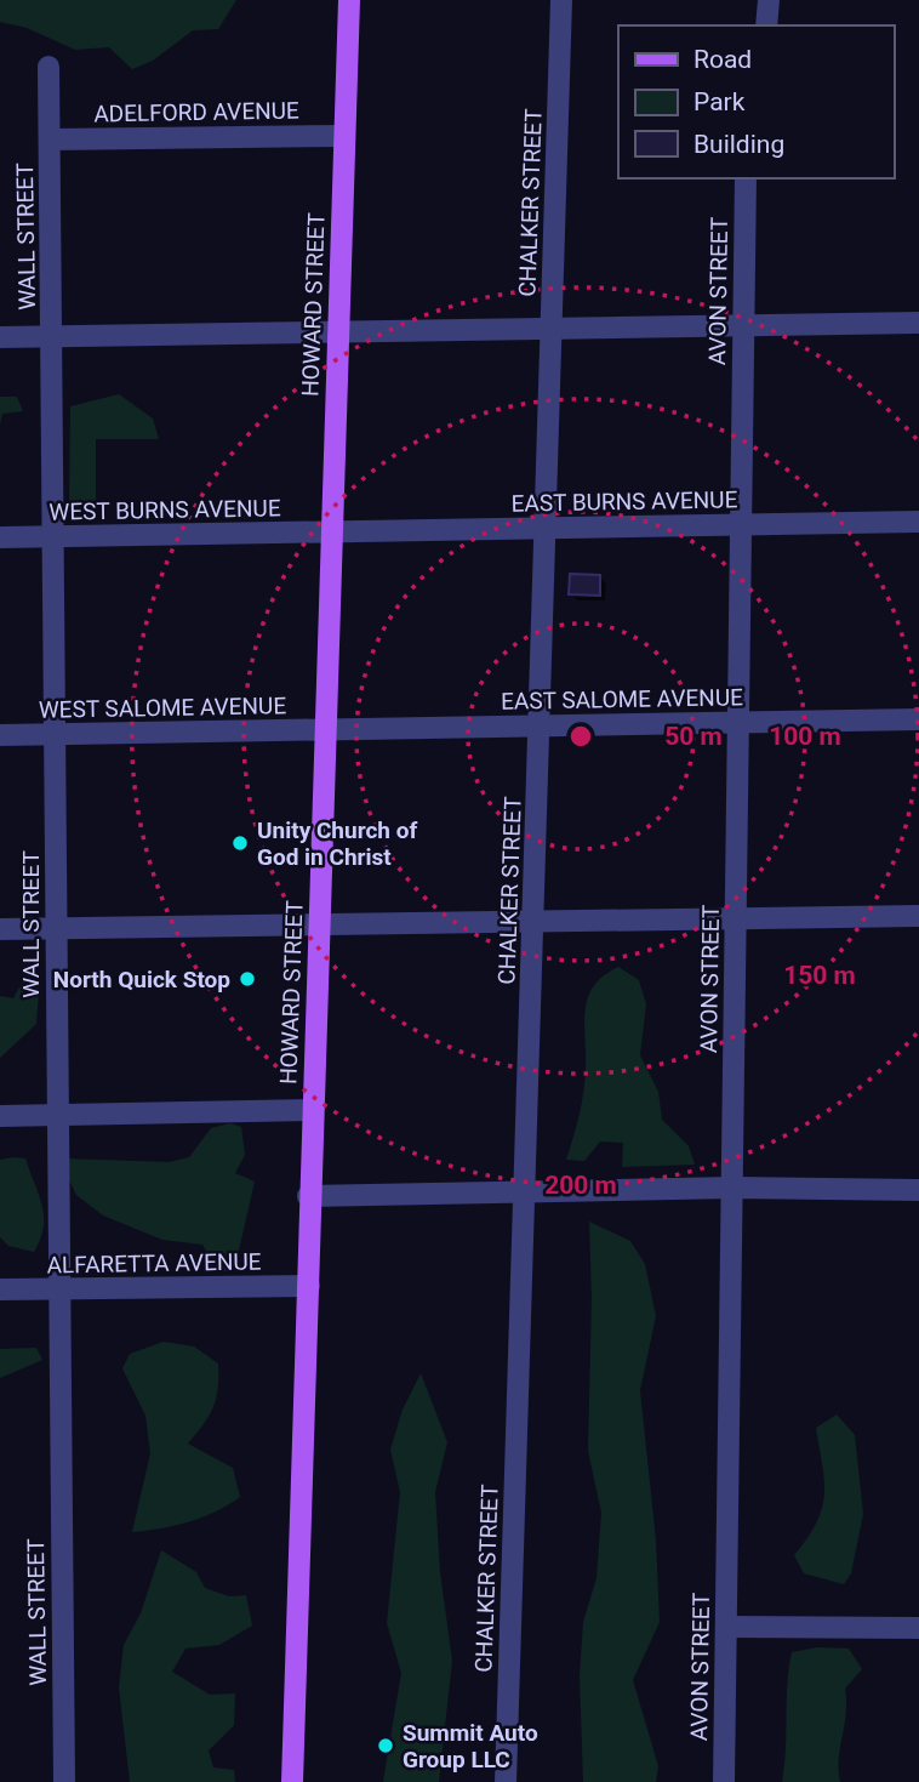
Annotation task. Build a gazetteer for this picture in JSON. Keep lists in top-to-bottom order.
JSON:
{
  "streets": {
    "main road": ["HOWARD STREET"],
    "street": [
      "ADELFORD AVENUE",
      "CHALKER STREET",
      "WALL STREET",
      "AVON STREET",
      "EAST BURNS AVENUE",
      "WEST BURNS AVENUE",
      "EAST SALOME AVENUE",
      "WEST SALOME AVENUE",
      "ALFARETTA AVENUE"
    ]
  },
  "crossings": [
    ["ADELFORD AVENUE", "WALL STREET"],
    ["ADELFORD AVENUE", "HOWARD STREET"],
    ["CHALKER STREET", "EAST BURNS AVENUE"],
    ["CHALKER STREET", "EAST SALOME AVENUE"],
    ["WALL STREET", "WEST BURNS AVENUE"],
    ["WALL STREET", "WEST SALOME AVENUE"],
    ["WALL STREET", "ALFARETTA AVENUE"],
    ["AVON STREET", "EAST BURNS AVENUE"],
    ["AVON STREET", "EAST SALOME AVENUE"],
    ["HOWARD STREET", "EAST BURNS AVENUE"],
    ["HOWARD STREET", "WEST BURNS AVENUE"],
    ["HOWARD STREET", "EAST SALOME AVENUE"],
    ["HOWARD STREET", "WEST SALOME AVENUE"],
    ["HOWARD STREET", "ALFARETTA AVENUE"],
    ["EAST BURNS AVENUE", "WEST BURNS AVENUE"],
    ["EAST SALOME AVENUE", "WEST SALOME AVENUE"]
  ],
  "places": ["Unity Church of God in Christ", "North Quick Stop", "Summit Auto Group LLC"],
  "legend": ["Road", "Park", "Building"],
  "rings": [
    "50 m",
    "100 m",
    "150 m",
    "200 m"
  ]
}
